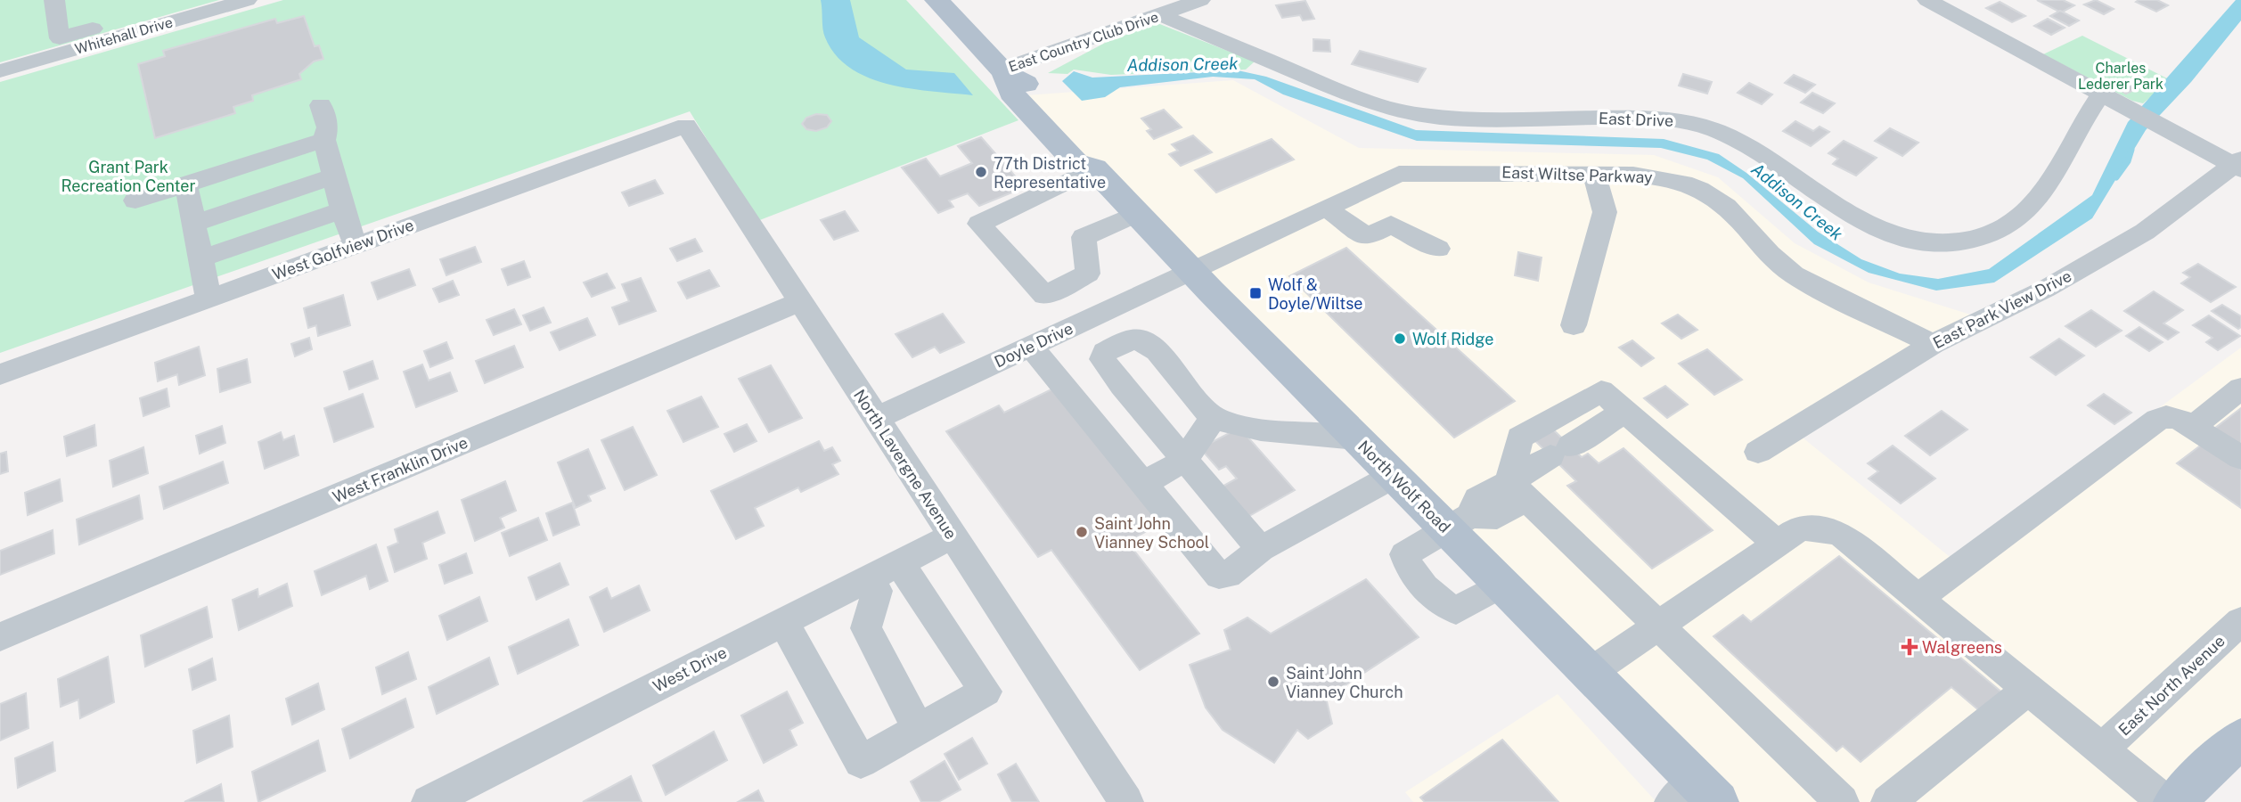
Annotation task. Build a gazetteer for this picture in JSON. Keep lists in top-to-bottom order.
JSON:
{
  "streets": {
    "main road": ["North Wolf Road"],
    "street": [
      "Whitehall Drive",
      "East Country Club Drive",
      "East Drive",
      "East Wiltse Parkway",
      "West Golfview Drive",
      "East Park View Drive",
      "Doyle Drive",
      "North Lavergne Avenue",
      "West Franklin Drive",
      "West Drive",
      "East North Avenue"
    ]
  },
  "crossings": [
    ["East Country Club Drive", "East Drive"],
    ["East Country Club Drive", "North Wolf Road"],
    ["East Wiltse Parkway", "East Park View Drive"],
    ["East Wiltse Parkway", "Doyle Drive"],
    ["East Wiltse Parkway", "North Wolf Road"],
    ["West Golfview Drive", "North Lavergne Avenue"],
    ["Doyle Drive", "North Lavergne Avenue"],
    ["Doyle Drive", "North Wolf Road"],
    ["North Lavergne Avenue", "West Franklin Drive"],
    ["North Lavergne Avenue", "West Drive"]
  ],
  "water": ["Addison Creek"],
  "parks": ["Charles Lederer Park", "Grant Park Recreation Center"],
  "places": {
    "other": [
      "77th District Representative",
      "Wolf Ridge",
      "Saint John Vianney School",
      "Saint John Vianney Church"
    ],
    "transit": ["Wolf & Doyle/Wiltse"],
    "health": ["Walgreens"]
  }
}
